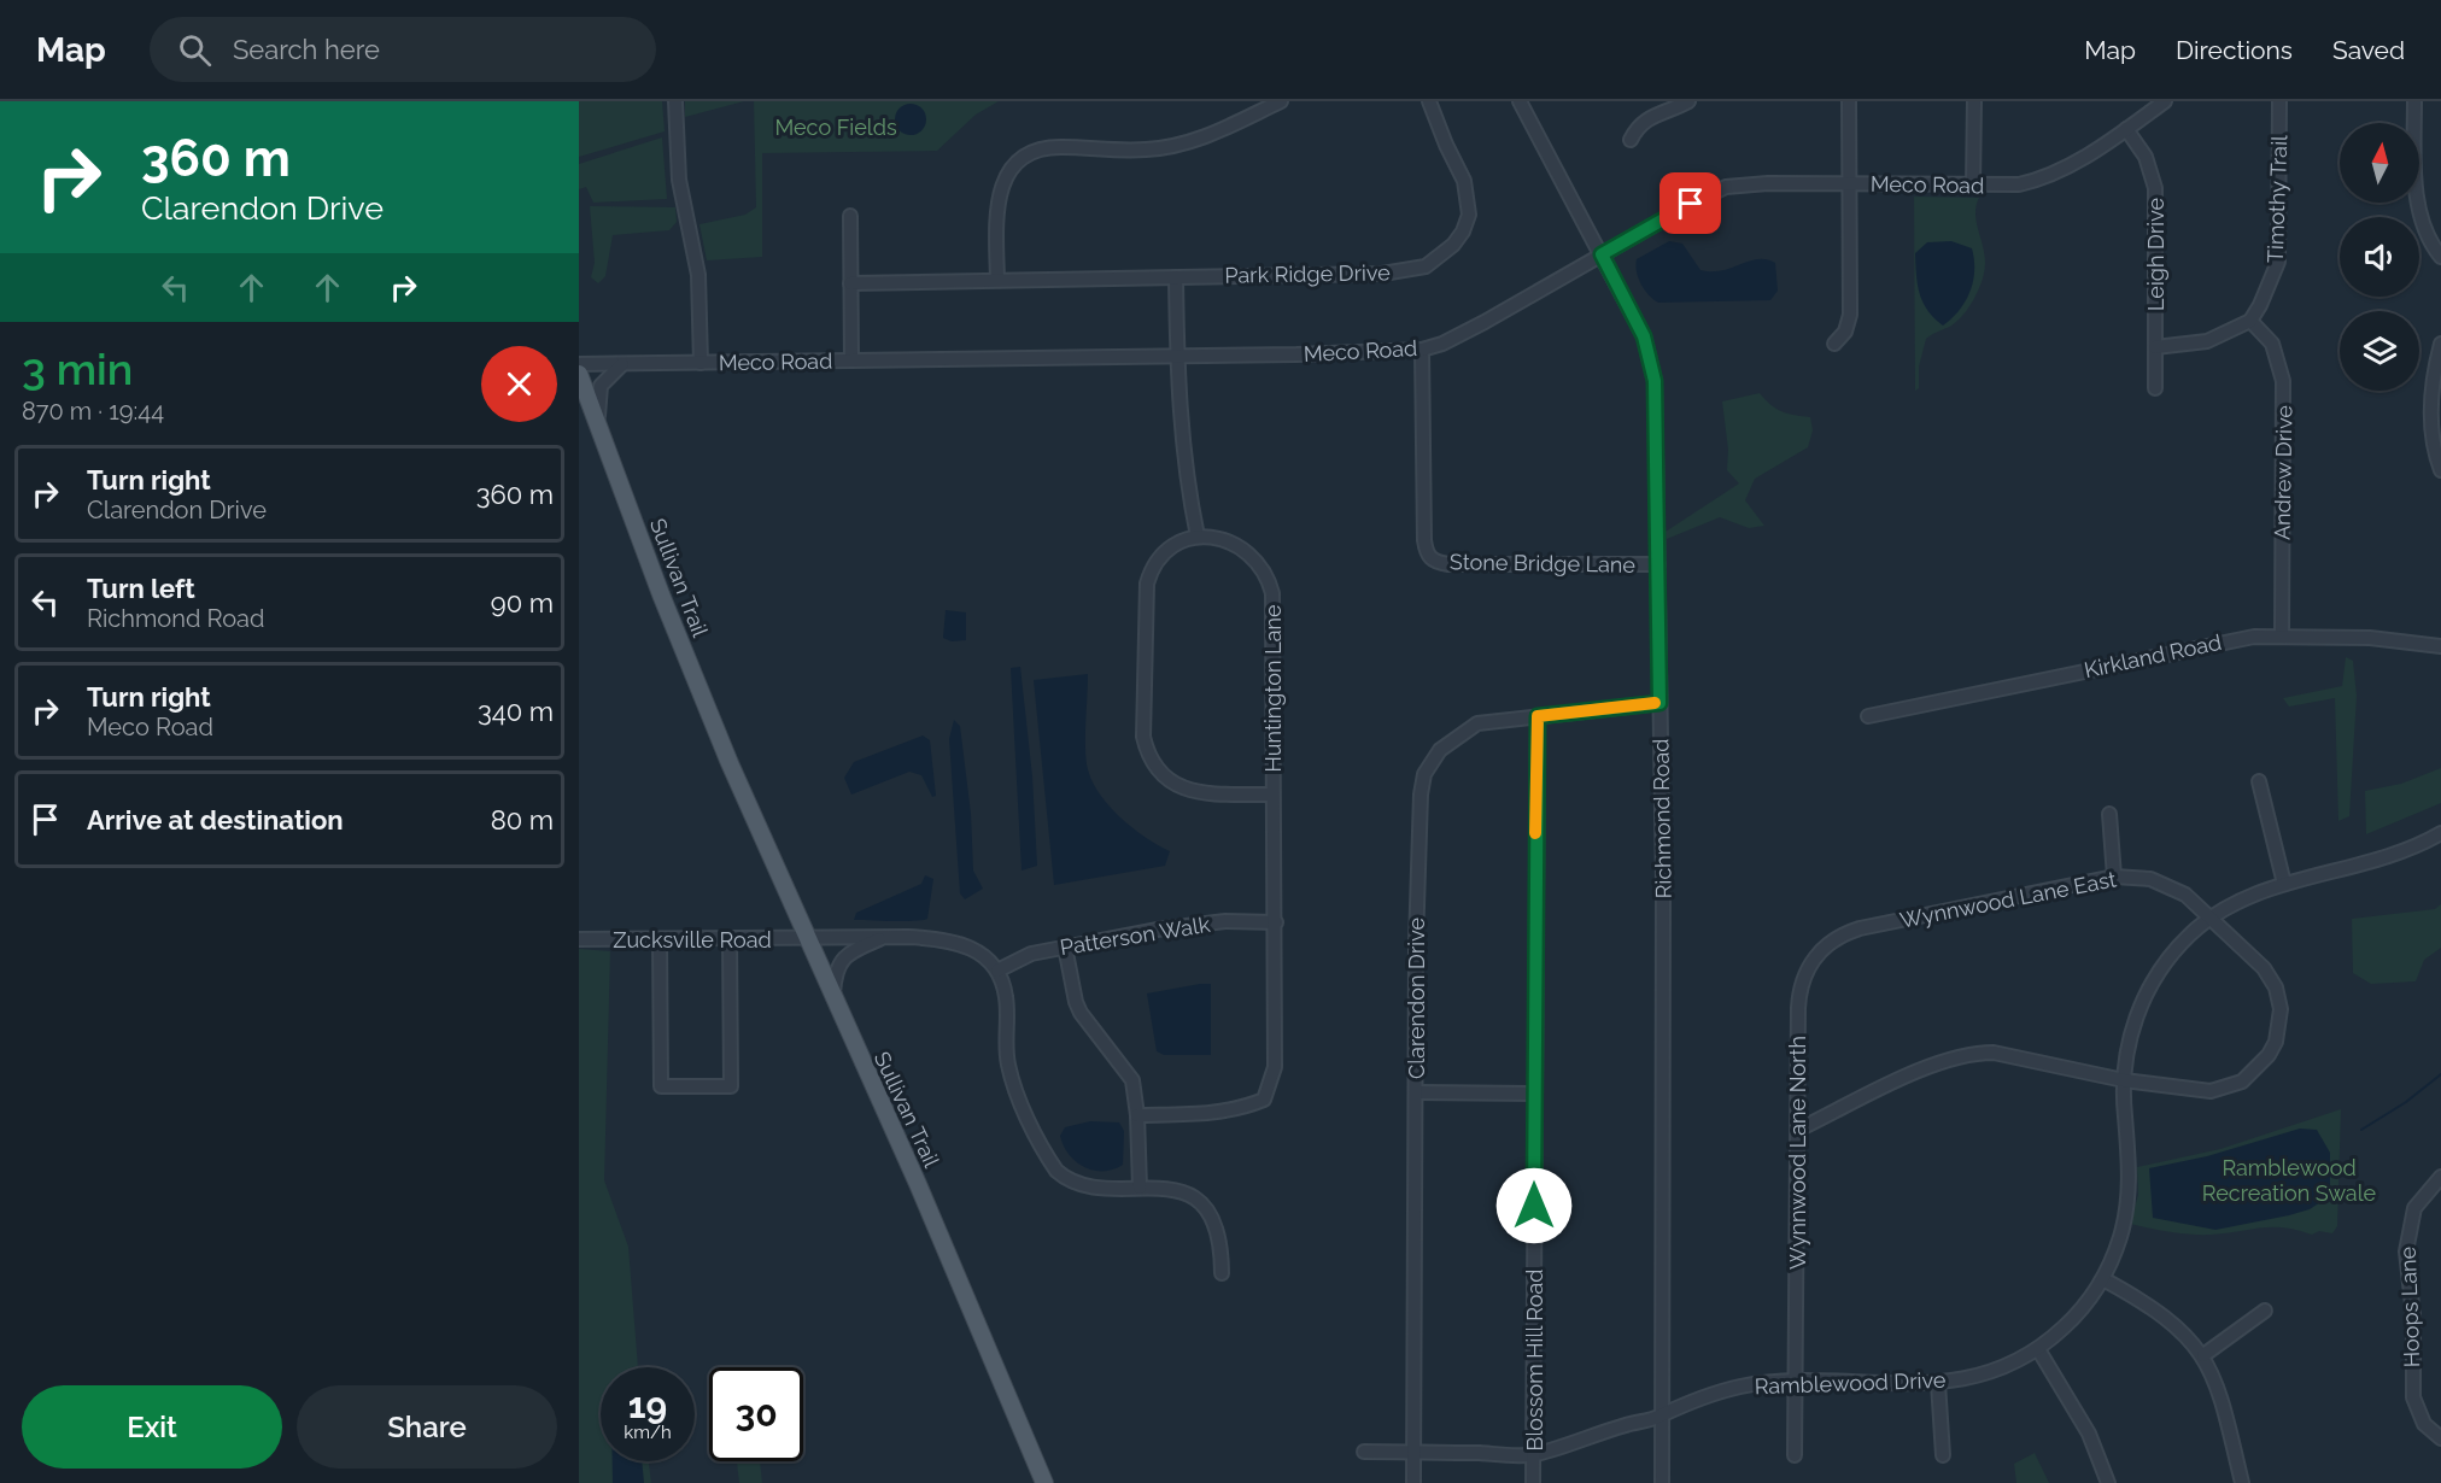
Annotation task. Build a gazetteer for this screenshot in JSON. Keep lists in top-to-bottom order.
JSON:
{
  "streets": {
    "main road": ["Sullivan Trail"],
    "street": [
      "Meco Road",
      "Timothy Trail",
      "Leigh Drive",
      "Park Ridge Drive",
      "Andrew Drive",
      "Stone Bridge Lane",
      "Kirkland Road",
      "Huntington Lane",
      "Richmond Road",
      "Wynnwood Lane East",
      "Patterson Walk",
      "Zucksville Road",
      "Clarendon Drive",
      "Wynnwood Lane North",
      "Hoops Lane",
      "Blossom Hill Road",
      "Ramblewood Drive"
    ]
  },
  "crossings": [
    ["Meco Road", "Leigh Drive"],
    ["Meco Road", "Stone Bridge Lane"],
    ["Meco Road", "Richmond Road"],
    ["Timothy Trail", "Andrew Drive"],
    ["Andrew Drive", "Kirkland Road"],
    ["Stone Bridge Lane", "Richmond Road"],
    ["Sullivan Trail", "Zucksville Road"],
    ["Huntington Lane", "Patterson Walk"],
    ["Richmond Road", "Clarendon Drive"],
    ["Richmond Road", "Ramblewood Drive"],
    ["Wynnwood Lane East", "Wynnwood Lane North"],
    ["Wynnwood Lane East", "Ramblewood Drive"],
    ["Patterson Walk", "Zucksville Road"],
    ["Clarendon Drive", "Blossom Hill Road"],
    ["Clarendon Drive", "Ramblewood Drive"],
    ["Wynnwood Lane North", "Ramblewood Drive"],
    ["Blossom Hill Road", "Ramblewood Drive"]
  ],
  "parks": ["Meco Fields", "Ramblewood Recreation Swale"],
  "north": "top",
  "page": {
    "header": "Map",
    "search": "Search here",
    "nav": ["Map", "Directions", "Saved"],
    "turn": ["360 m", "Clarendon Drive"],
    "heading": ["3 min", "870 m · 19:44"],
    "list": [
      {
        "name": "Turn right",
        "note": "Clarendon Drive",
        "value": "360 m"
      },
      {
        "name": "Turn left",
        "note": "Richmond Road",
        "value": "90 m"
      },
      {
        "name": "Turn right",
        "note": "Meco Road",
        "value": "340 m"
      },
      {
        "name": "Arrive at destination",
        "value": "80 m"
      }
    ],
    "speed": "19 km/h",
    "limit": "30",
    "buttons": ["Exit", "Share"]
  }
}
